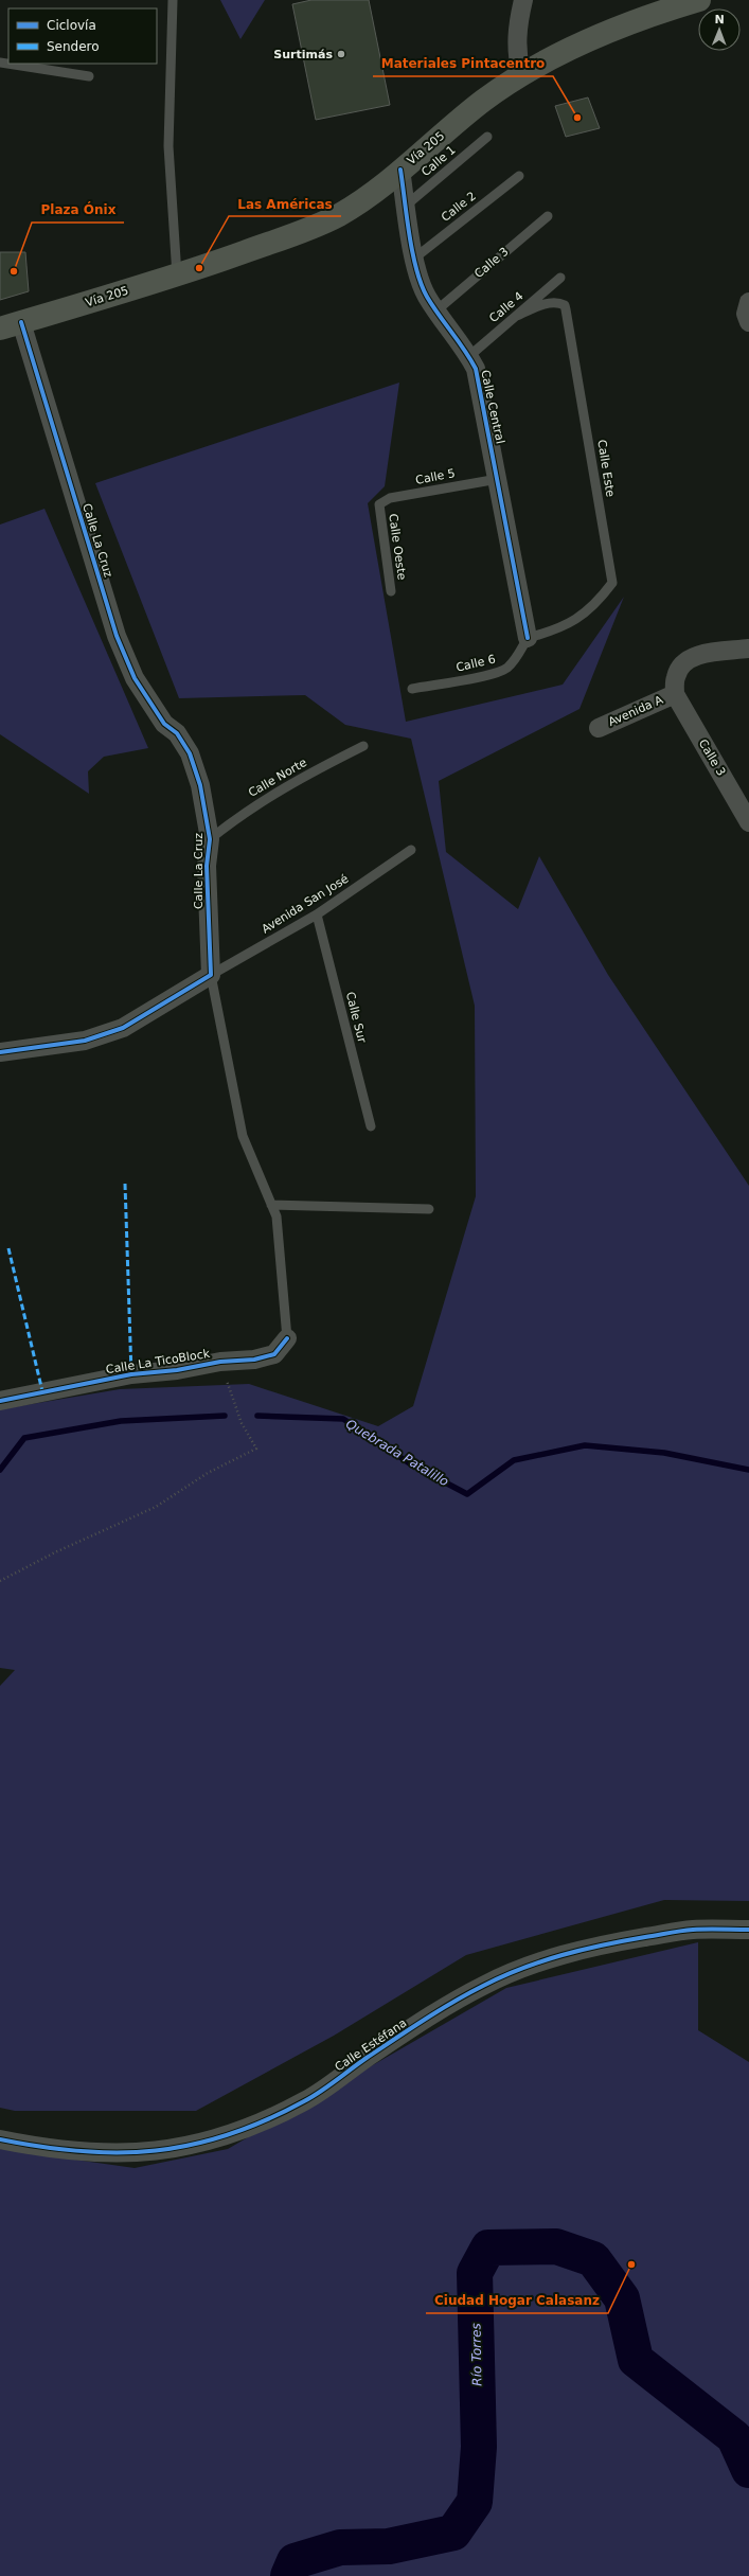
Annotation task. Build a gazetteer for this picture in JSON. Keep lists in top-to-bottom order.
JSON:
{
  "streets": {
    "main road": ["Vía 205"],
    "street": [
      "Calle 3",
      "Calle Central",
      "Calle La Cruz",
      "Avenida A",
      "Calle La TicoBlock",
      "Calle Estéfana"
    ],
    "lane": [
      "Calle 1",
      "Calle 2",
      "Calle 4",
      "Calle Este",
      "Calle 5",
      "Calle Oeste",
      "Calle 6",
      "Calle Norte",
      "Avenida San José",
      "Calle Sur"
    ]
  },
  "crossings": [
    ["Vía 205", "Calle Central"],
    ["Vía 205", "Calle La Cruz"],
    ["Calle 1", "Calle Central"],
    ["Calle 2", "Calle Central"],
    ["Calle 3", "Calle Central"],
    ["Calle 3", "Avenida A"],
    ["Calle 4", "Calle Central"],
    ["Calle 4", "Calle Este"],
    ["Calle Central", "Calle Este"],
    ["Calle Central", "Calle 5"],
    ["Calle Central", "Calle 6"],
    ["Calle Este", "Calle 6"],
    ["Calle 5", "Calle Oeste"],
    ["Calle La Cruz", "Calle Norte"],
    ["Calle La Cruz", "Avenida San José"],
    ["Calle La Cruz", "Calle La TicoBlock"],
    ["Avenida San José", "Calle Sur"],
    ["Avenida San José", "Calle La TicoBlock"]
  ],
  "water": ["Quebrada Patalillo", "Río Torres"],
  "places": [
    "Surtimás",
    "Materiales Pintacentro",
    "Las Américas",
    "Plaza Ónix",
    "Ciudad Hogar Calasanz"
  ],
  "legend": ["Ciclovía", "Sendero"],
  "north": "top"
}
